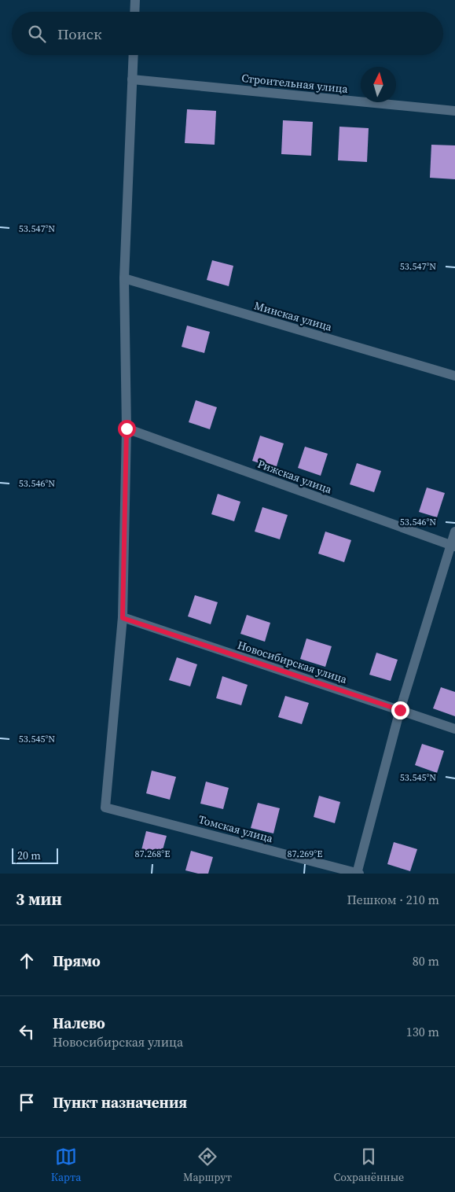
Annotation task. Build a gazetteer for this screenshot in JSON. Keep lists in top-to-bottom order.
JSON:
{
  "streets": {
    "street": [
      "Строительная улица",
      "Минская улица",
      "Рижская улица",
      "Новосибирская улица",
      "Томская улица"
    ]
  },
  "crossings": [
    ["Новосибирская улица", "Томская улица"]
  ],
  "scale_bar": "20 m",
  "north": "top",
  "page": {
    "search": "Поиск",
    "scale": "20 m",
    "heading": ["3 мин", "Пешком · 210 m"],
    "list": [
      ["Прямо", "80 m"],
      ["Налево", "Новосибирская улица", "130 m"],
      "Пункт назначения"
    ],
    "nav": ["Карта", "Маршрут", "Сохранённые"]
  },
  "coordinates": [
    "53.547°N",
    "53.546°N",
    "53.545°N",
    "87.268°E",
    "87.269°E"
  ]
}
